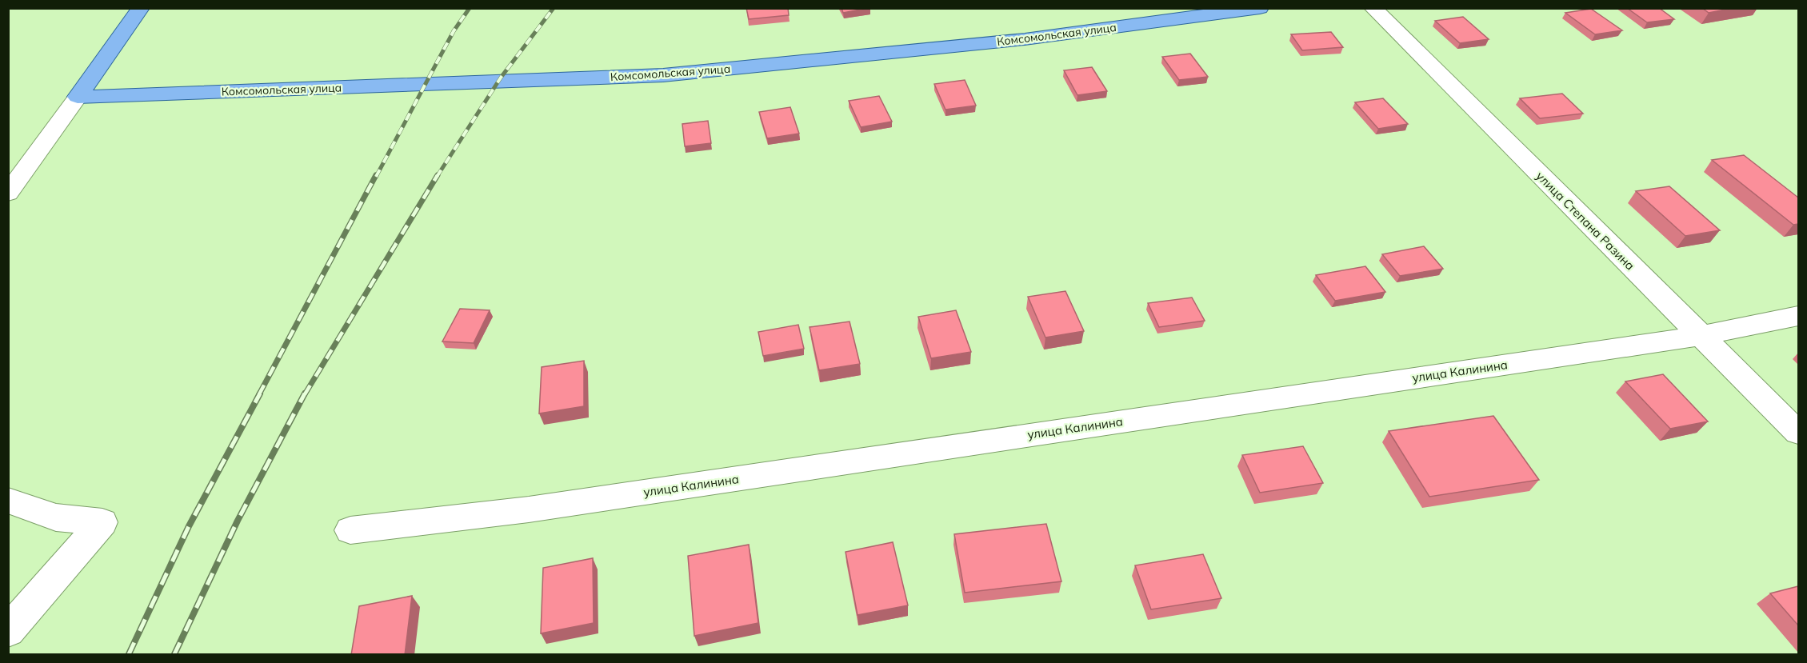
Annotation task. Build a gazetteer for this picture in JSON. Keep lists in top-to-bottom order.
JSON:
{
  "streets": {
    "main road": ["Комсомольская улица"],
    "street": ["улица Степана Разина", "улица Калинина"]
  },
  "crossings": [
    ["улица Степана Разина", "улица Калинина"]
  ]
}
